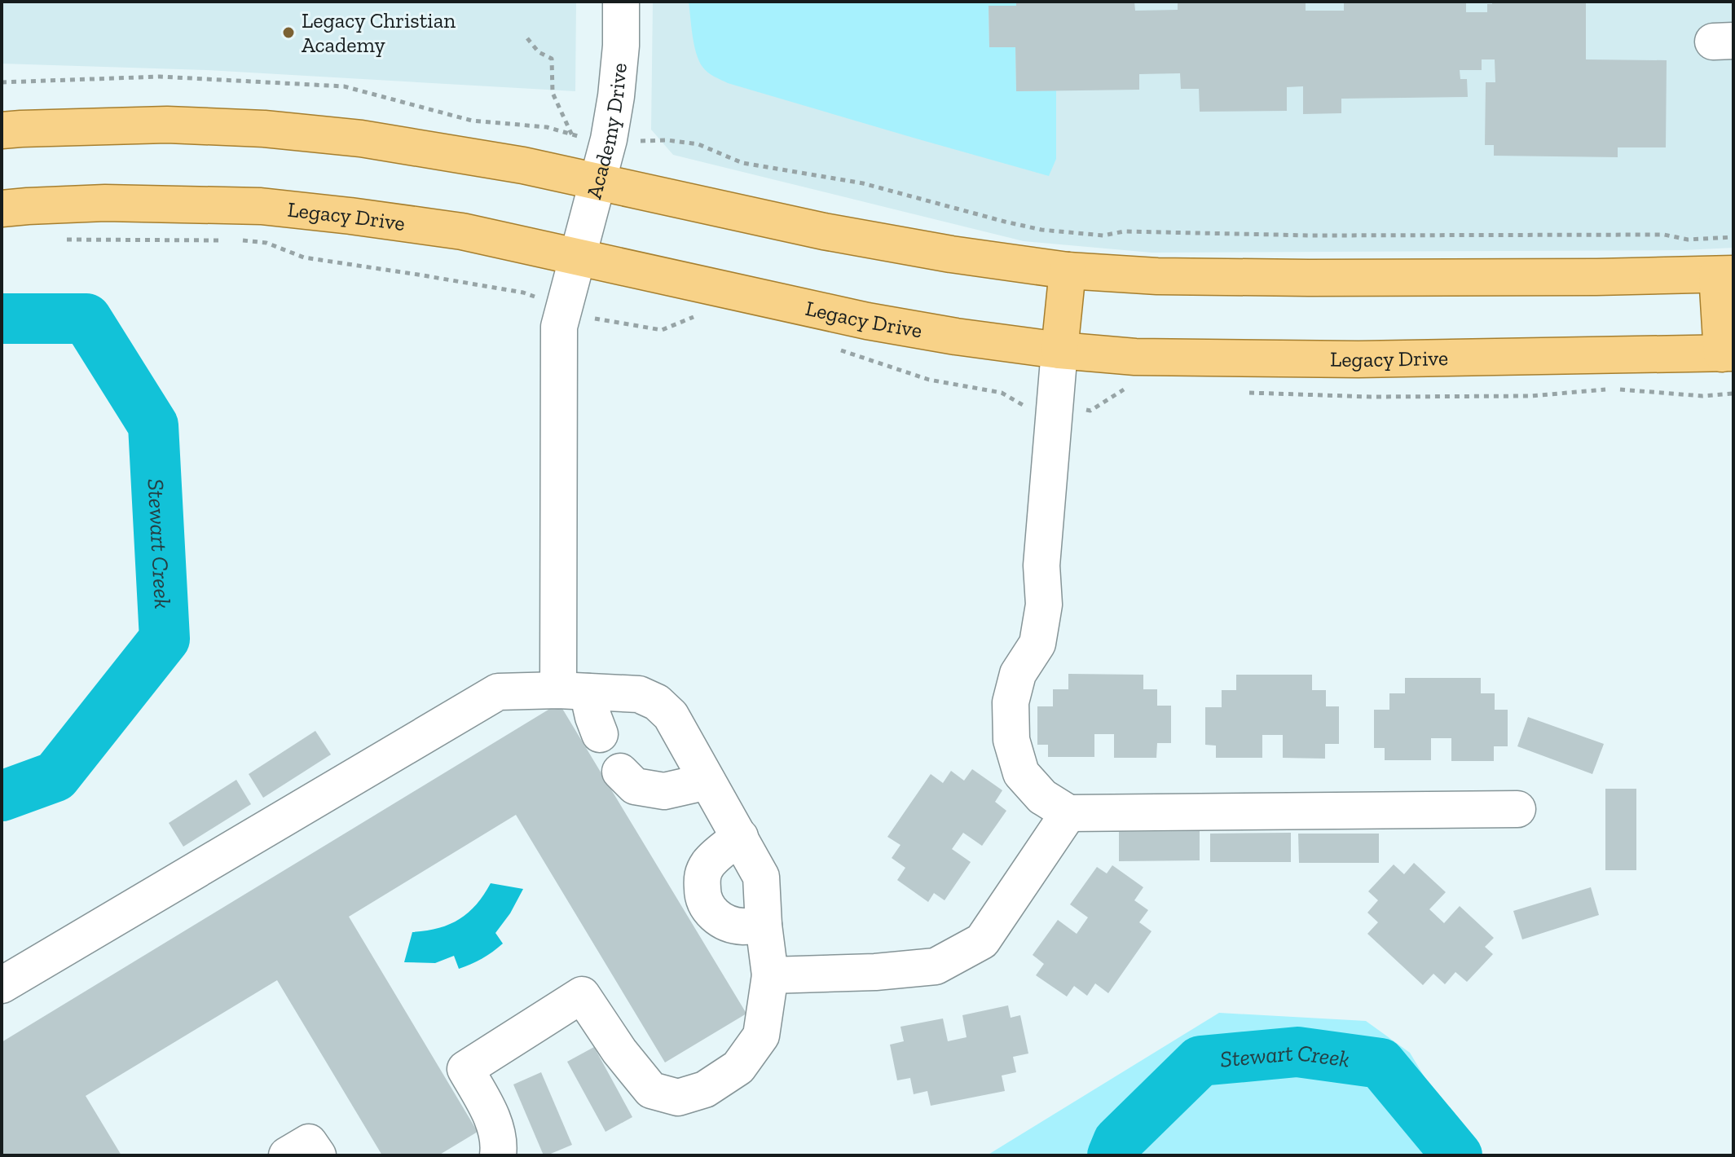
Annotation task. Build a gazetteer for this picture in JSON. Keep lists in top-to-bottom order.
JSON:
{
  "streets": {
    "main road": ["Legacy Drive"],
    "street": ["Academy Drive"]
  },
  "crossings": [
    ["Academy Drive", "Legacy Drive"]
  ],
  "water": ["Stewart Creek"],
  "places": ["Legacy Christian Academy"]
}
